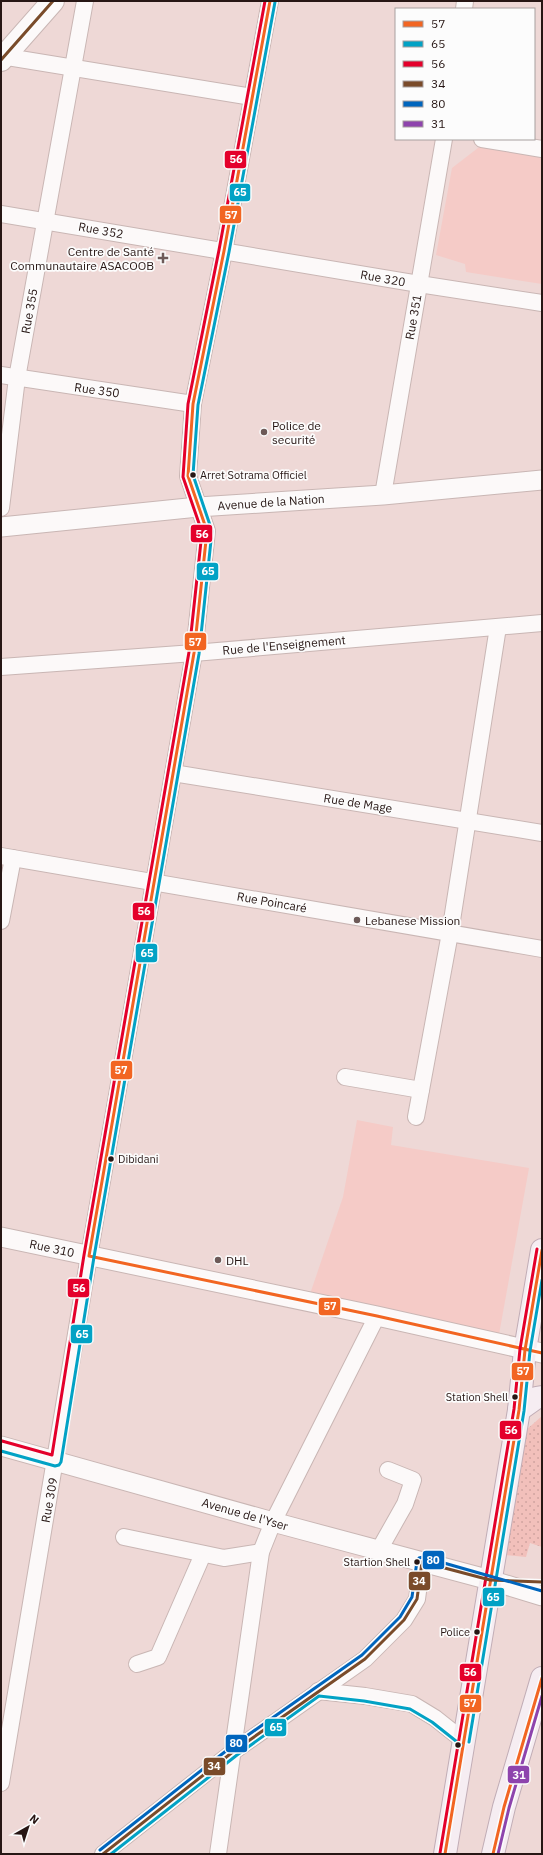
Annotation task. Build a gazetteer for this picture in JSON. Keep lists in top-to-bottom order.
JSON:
{
  "streets": {
    "street": [
      "Rue 352",
      "Rue 320",
      "Rue 355",
      "Rue 351",
      "Rue 350",
      "Avenue de la Nation",
      "Rue de l'Enseignement",
      "Rue de Mage",
      "Rue Poincaré",
      "Rue 310",
      "Rue 309",
      "Avenue de l'Yser"
    ]
  },
  "crossings": [
    ["Rue 352", "Rue 320"],
    ["Rue 352", "Rue 355"],
    ["Rue 352", "Rue 309"],
    ["Rue 320", "Rue 351"],
    ["Rue 320", "Rue 309"],
    ["Rue 355", "Rue 350"],
    ["Rue 351", "Avenue de la Nation"],
    ["Rue 350", "Rue 309"],
    ["Avenue de la Nation", "Rue 309"],
    ["Rue de l'Enseignement", "Rue 309"],
    ["Rue de Mage", "Rue 309"],
    ["Rue Poincaré", "Rue 309"],
    ["Rue 310", "Rue 309"],
    ["Rue 309", "Avenue de l'Yser"]
  ],
  "places": {
    "health": ["Centre de Santé Communautaire ASACOOB"],
    "other": [
      "Police de securité",
      "Arret Sotrama Officiel",
      "Lebanese Mission",
      "Dibidani",
      "DHL",
      "Station Shell",
      "Startion Shell",
      "Police"
    ]
  },
  "lines": [
    "transit line 57",
    "transit line 56",
    "transit line 34",
    "transit line 65",
    "transit line 80",
    "transit line 31"
  ],
  "legend": [
    "57",
    "65",
    "56",
    "34",
    "80",
    "31"
  ],
  "north": "top right"
}
